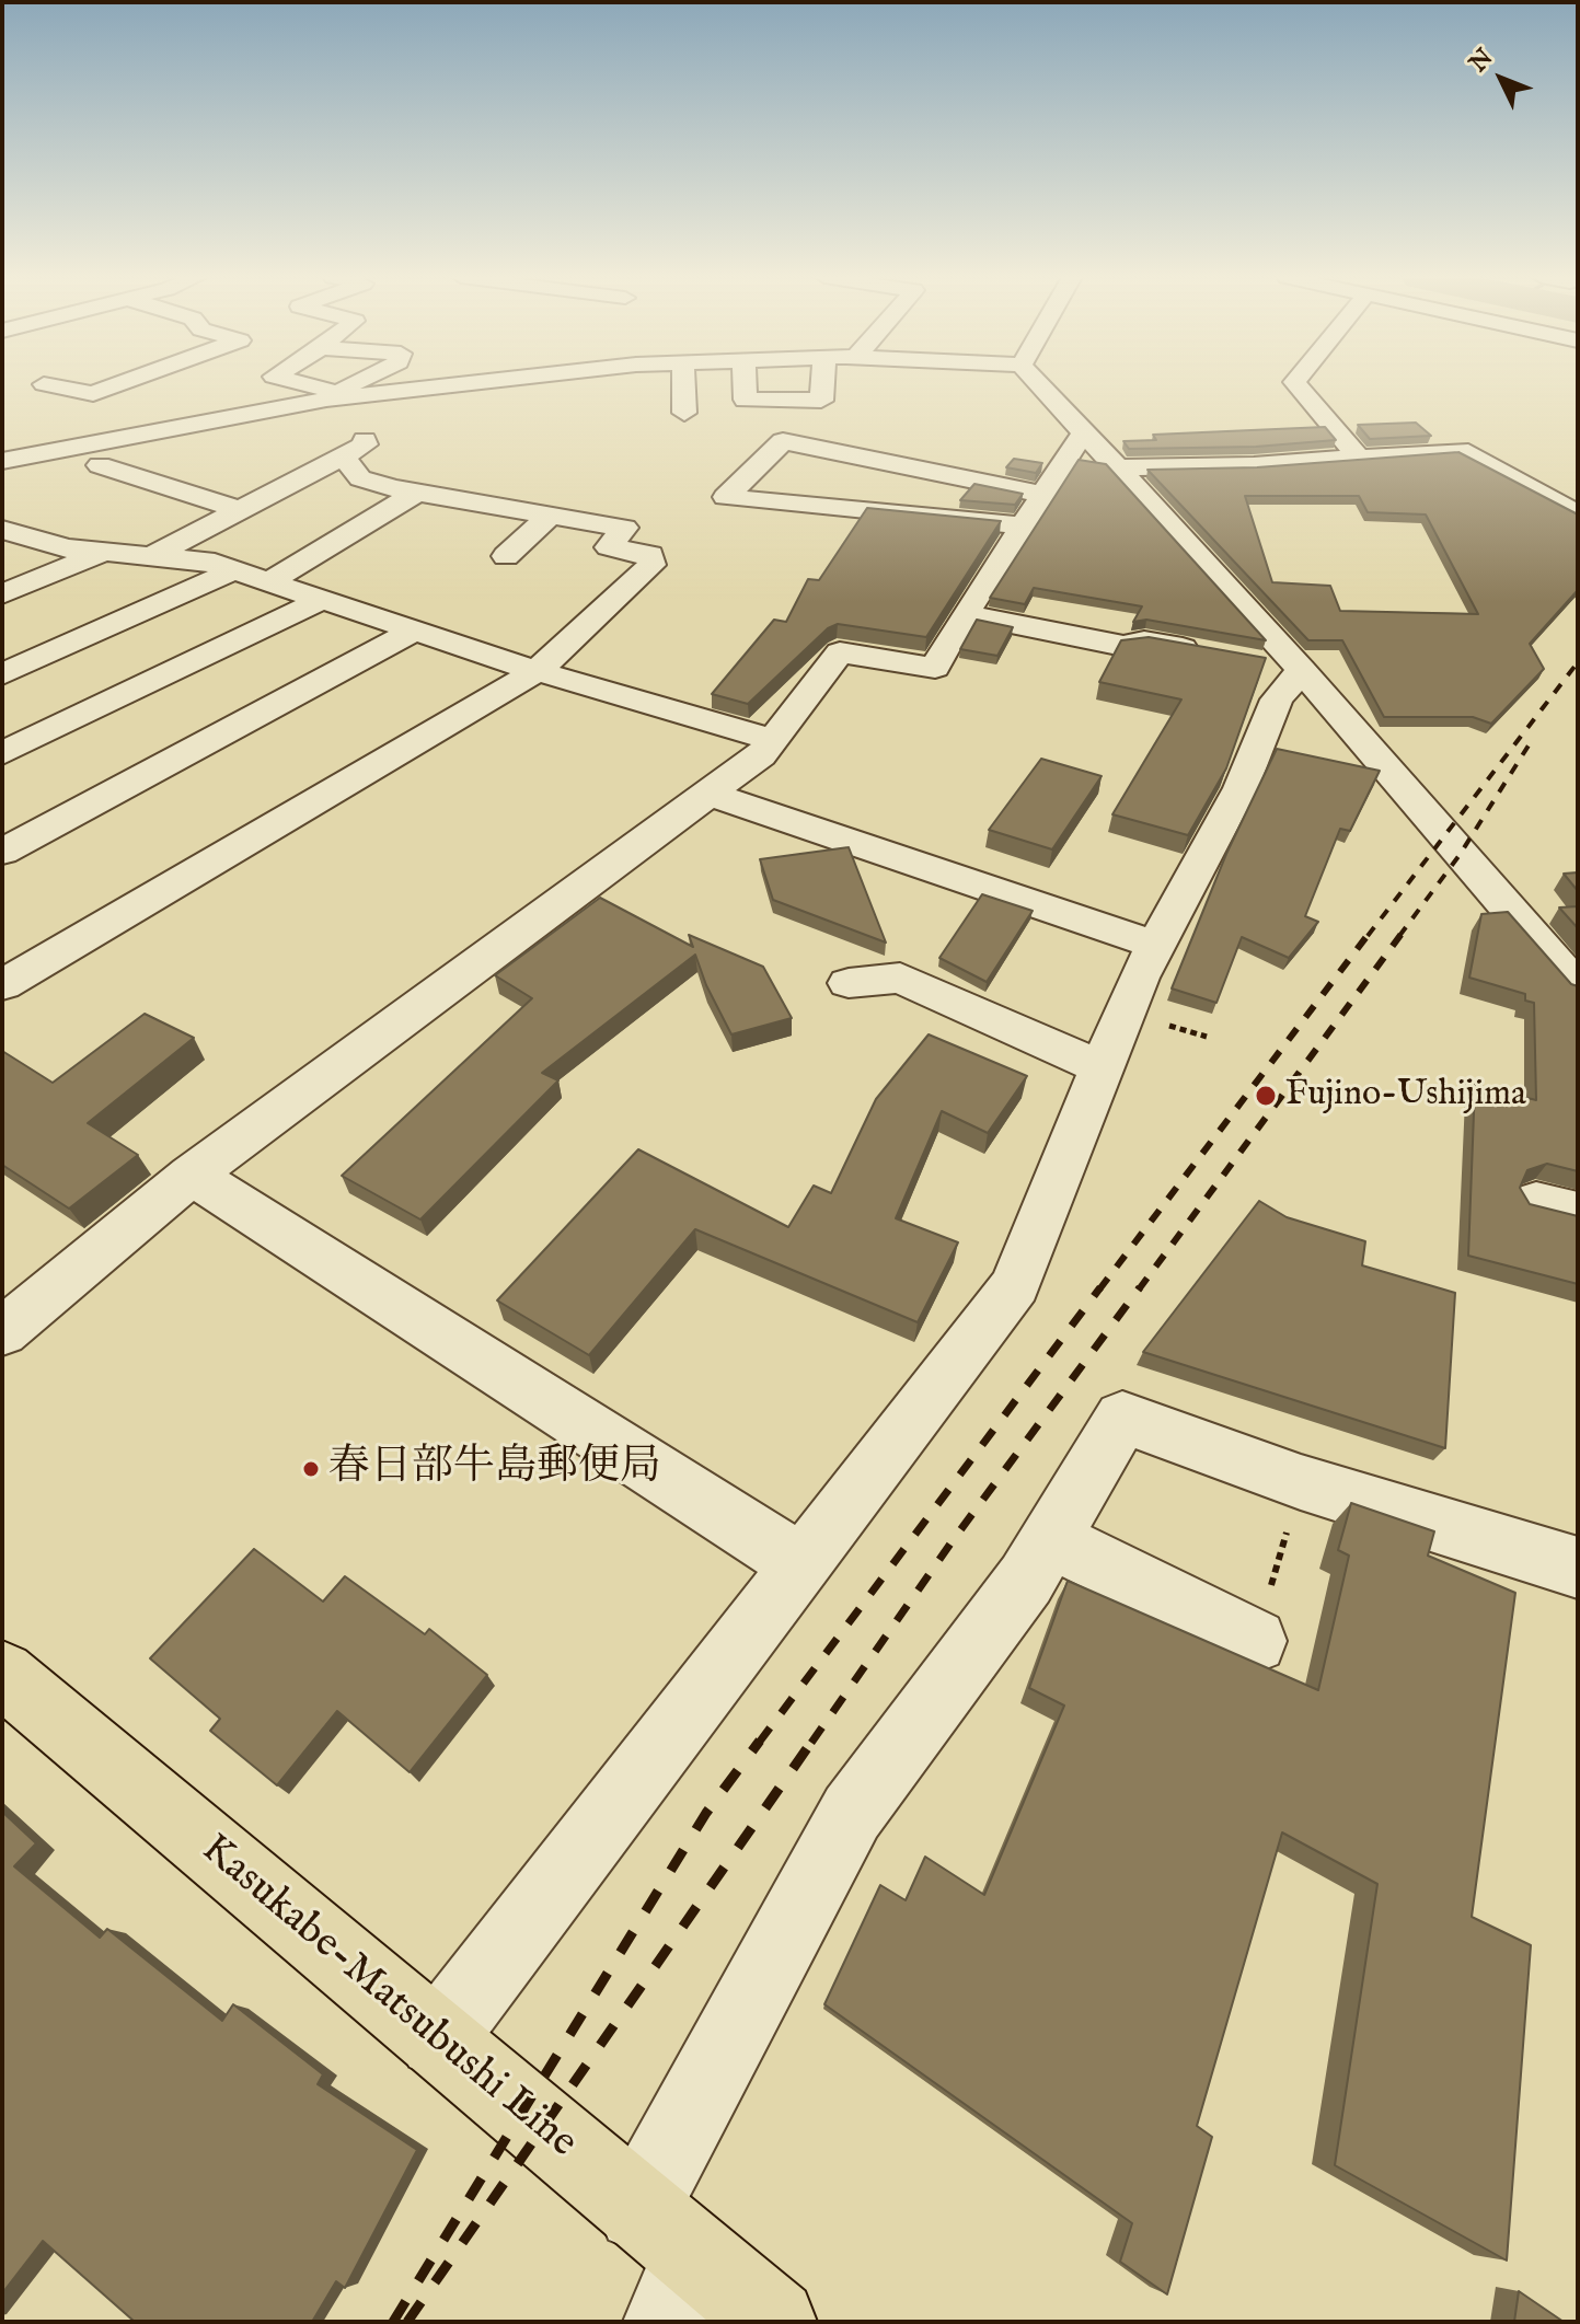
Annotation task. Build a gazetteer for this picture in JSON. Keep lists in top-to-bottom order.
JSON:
{
  "streets": {
    "main road": ["Kasukabe-Matsubushi Line"]
  },
  "places": ["Fujino-Ushijima", "春日部牛島郵便局"],
  "north": "top left"
}
